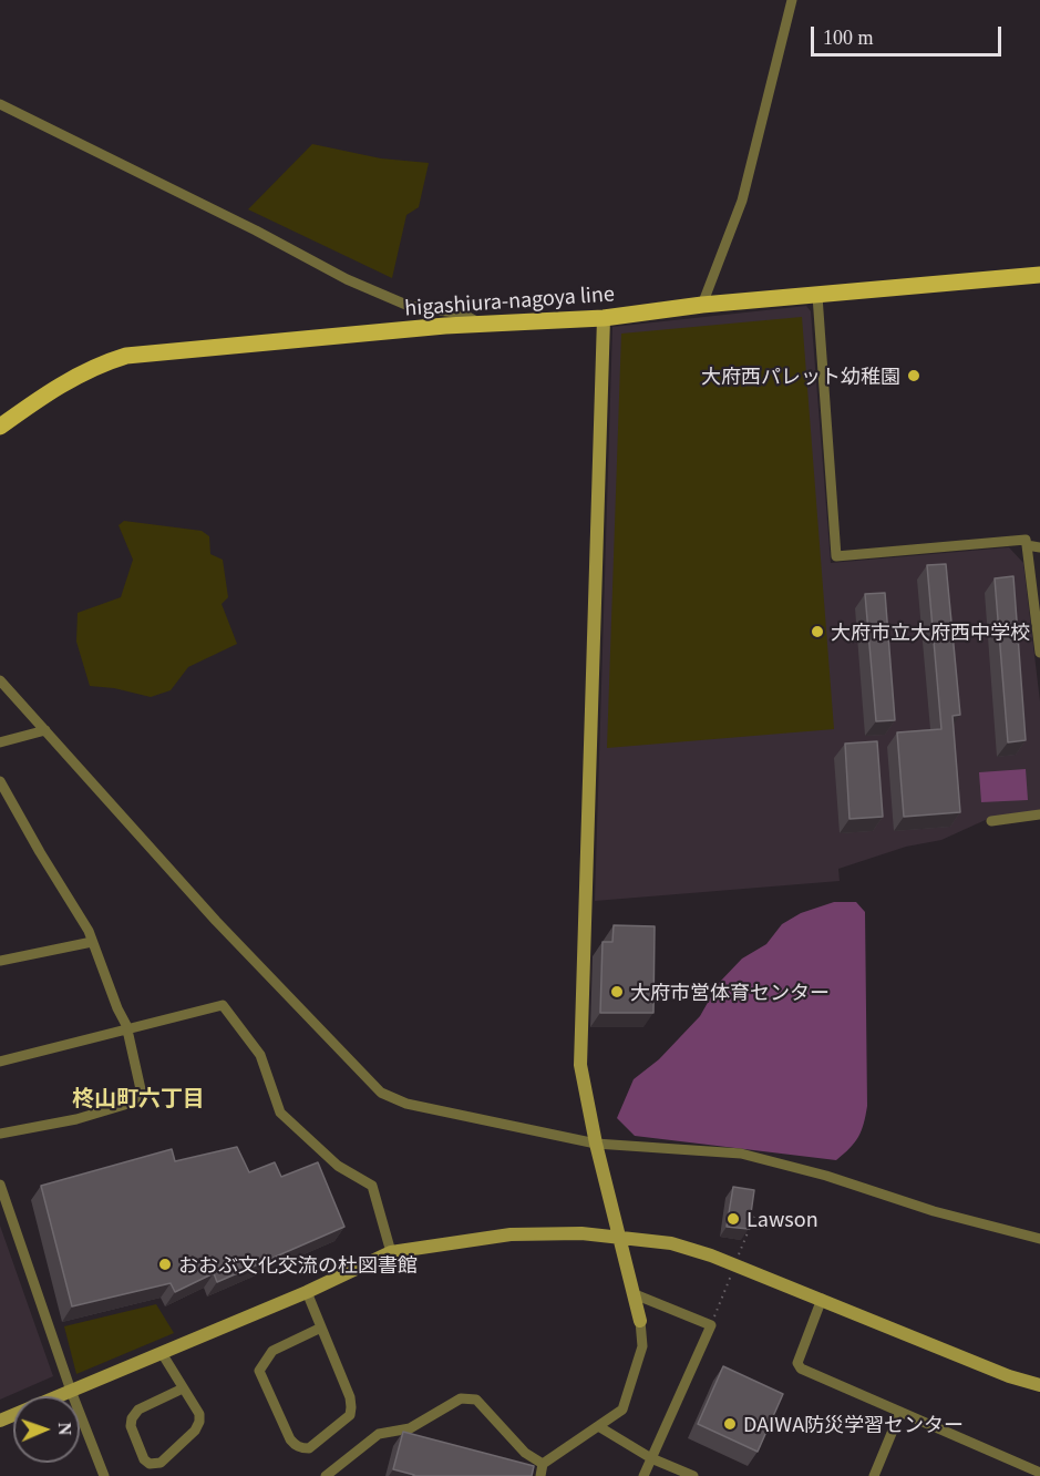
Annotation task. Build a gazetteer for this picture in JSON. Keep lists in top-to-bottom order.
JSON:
{
  "streets": {
    "main road": ["higashiura-nagoya line"]
  },
  "districts": ["柊山町六丁目"],
  "places": [
    "大府西パレット幼稚園",
    "大府市立大府西中学校",
    "大府市営体育センター",
    "Lawson",
    "おおぶ文化交流の杜図書館",
    "DAIWA防災学習センター"
  ],
  "scale_bar": "100 m",
  "north": "right"
}
